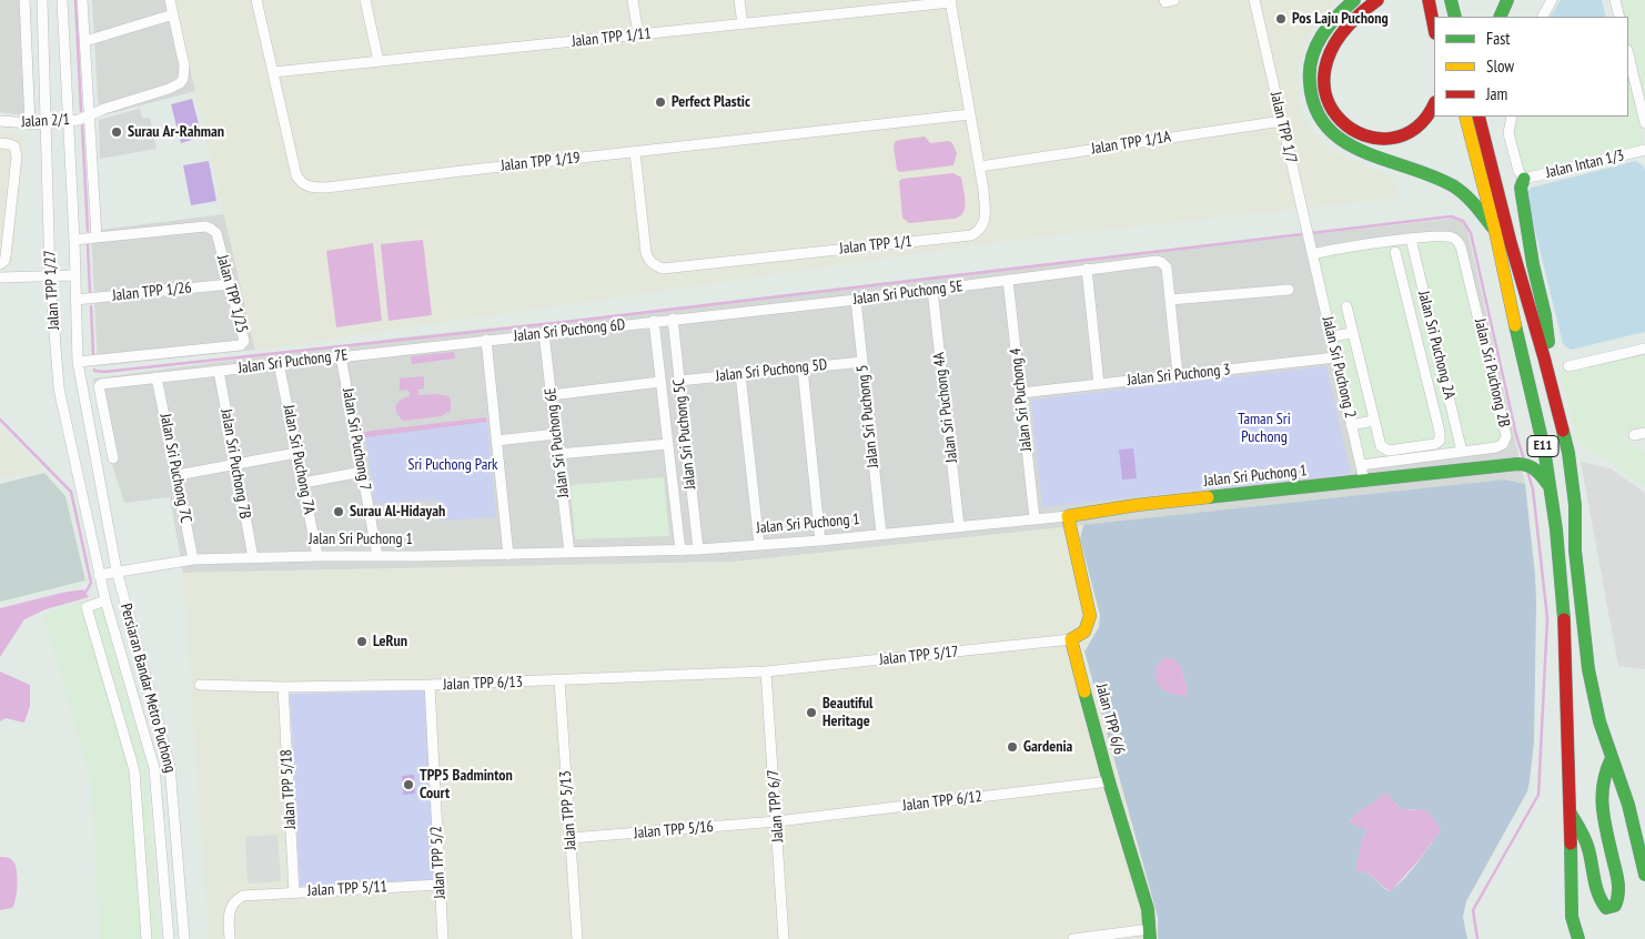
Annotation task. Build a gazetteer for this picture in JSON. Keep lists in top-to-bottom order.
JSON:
{
  "streets": {
    "main road": ["E11", "Jalan Sri Puchong 1", "Jalan TPP 6/6"],
    "street": [
      "Jalan TPP 1/11",
      "Jalan 2/1",
      "Jalan TPP 1/7",
      "Jalan TPP 1/1A",
      "Jalan TPP 1/19",
      "Jalan Intan 1/3",
      "Jalan TPP 1/1",
      "Jalan TPP 1/27",
      "Jalan TPP 1/26",
      "Jalan Sri Puchong 5E",
      "Jalan TPP 1/25",
      "Jalan Sri Puchong 6D",
      "Jalan Sri Puchong 2A",
      "Jalan Sri Puchong 7E",
      "Jalan Sri Puchong 2",
      "Jalan Sri Puchong 5D",
      "Jalan Sri Puchong 2B",
      "Jalan Sri Puchong 3",
      "Jalan Sri Puchong 4",
      "Jalan Sri Puchong 4A",
      "Jalan Sri Puchong 5",
      "Jalan Sri Puchong 5C",
      "Jalan Sri Puchong 7",
      "Jalan Sri Puchong 6E",
      "Jalan Sri Puchong 7A",
      "Jalan Sri Puchong 7B",
      "Jalan Sri Puchong 7C",
      "Jalan TPP 5/17",
      "Jalan TPP 6/13",
      "Persiaran Bandar Metro Puchong",
      "Jalan TPP 5/18",
      "Jalan TPP 6/12",
      "Jalan TPP 6/7",
      "Jalan TPP 5/13",
      "Jalan TPP 5/16",
      "Jalan TPP 5/2",
      "Jalan TPP 5/11"
    ]
  },
  "crossings": [
    ["Jalan TPP 1/11", "Jalan TPP 1/19"],
    ["Jalan TPP 1/11", "Jalan TPP 1/1"],
    ["Jalan 2/1", "Jalan TPP 1/27"],
    ["Jalan TPP 1/7", "Jalan TPP 1/1A"],
    ["Jalan TPP 1/7", "Jalan Sri Puchong 2"],
    ["Jalan TPP 1/1A", "Jalan TPP 1/1"],
    ["Jalan TPP 1/19", "Jalan TPP 1/1"],
    ["Jalan TPP 1/27", "Jalan TPP 1/26"],
    ["Jalan TPP 1/27", "Jalan TPP 1/25"],
    ["Jalan TPP 1/27", "Jalan Sri Puchong 1"],
    ["Jalan TPP 1/27", "Persiaran Bandar Metro Puchong"],
    ["Jalan TPP 1/26", "Jalan TPP 1/25"],
    ["Jalan Sri Puchong 5E", "Jalan Sri Puchong 6D"],
    ["Jalan Sri Puchong 5E", "Jalan Sri Puchong 4"],
    ["Jalan Sri Puchong 5E", "Jalan Sri Puchong 4A"],
    ["Jalan Sri Puchong 5E", "Jalan Sri Puchong 5"],
    ["Jalan Sri Puchong 5E", "Jalan Sri Puchong 5C"],
    ["Jalan Sri Puchong 6D", "Jalan Sri Puchong 7E"],
    ["Jalan Sri Puchong 6D", "Jalan Sri Puchong 6E"],
    ["Jalan Sri Puchong 2A", "Jalan Sri Puchong 2B"],
    ["Jalan Sri Puchong 7E", "Jalan Sri Puchong 7"],
    ["Jalan Sri Puchong 7E", "Jalan Sri Puchong 7A"],
    ["Jalan Sri Puchong 7E", "Jalan Sri Puchong 7B"],
    ["Jalan Sri Puchong 7E", "Jalan Sri Puchong 7C"],
    ["Jalan Sri Puchong 2", "Jalan Sri Puchong 2B"],
    ["Jalan Sri Puchong 2", "Jalan Sri Puchong 3"],
    ["Jalan Sri Puchong 2", "Jalan Sri Puchong 1"],
    ["Jalan Sri Puchong 5D", "Jalan Sri Puchong 5"],
    ["Jalan Sri Puchong 5D", "Jalan Sri Puchong 5C"],
    ["Jalan Sri Puchong 3", "Jalan Sri Puchong 4"],
    ["Jalan Sri Puchong 4", "Jalan Sri Puchong 1"],
    ["Jalan Sri Puchong 4A", "Jalan Sri Puchong 1"],
    ["Jalan Sri Puchong 5", "Jalan Sri Puchong 1"],
    ["Jalan Sri Puchong 5C", "Jalan Sri Puchong 1"],
    ["Jalan Sri Puchong 7", "Jalan Sri Puchong 1"],
    ["Jalan Sri Puchong 6E", "Jalan Sri Puchong 1"],
    ["Jalan Sri Puchong 7A", "Jalan Sri Puchong 1"],
    ["Jalan Sri Puchong 7B", "Jalan Sri Puchong 1"],
    ["Jalan Sri Puchong 7C", "Jalan Sri Puchong 1"],
    ["Jalan Sri Puchong 1", "Persiaran Bandar Metro Puchong"],
    ["Jalan TPP 5/17", "Jalan TPP 6/13"],
    ["Jalan TPP 5/17", "Jalan TPP 6/6"],
    ["Jalan TPP 5/17", "Jalan TPP 6/7"],
    ["Jalan TPP 6/13", "Jalan TPP 5/18"],
    ["Jalan TPP 6/13", "Jalan TPP 6/7"],
    ["Jalan TPP 6/13", "Jalan TPP 5/13"],
    ["Jalan TPP 6/13", "Jalan TPP 5/2"],
    ["Jalan TPP 6/6", "Jalan TPP 6/12"],
    ["Jalan TPP 5/18", "Jalan TPP 5/11"],
    ["Jalan TPP 6/12", "Jalan TPP 6/7"],
    ["Jalan TPP 6/12", "Jalan TPP 5/16"],
    ["Jalan TPP 6/7", "Jalan TPP 5/16"],
    ["Jalan TPP 5/13", "Jalan TPP 5/16"],
    ["Jalan TPP 5/2", "Jalan TPP 5/11"]
  ],
  "parks": ["Taman Sri Puchong", "Sri Puchong Park"],
  "places": [
    "Pos Laju Puchong",
    "Perfect Plastic",
    "Surau Ar-Rahman",
    "Surau Al-Hidayah",
    "LeRun",
    "Beautiful Heritage",
    "Gardenia",
    "TPP5 Badminton Court"
  ],
  "legend": ["Fast", "Slow", "Jam"]
}
